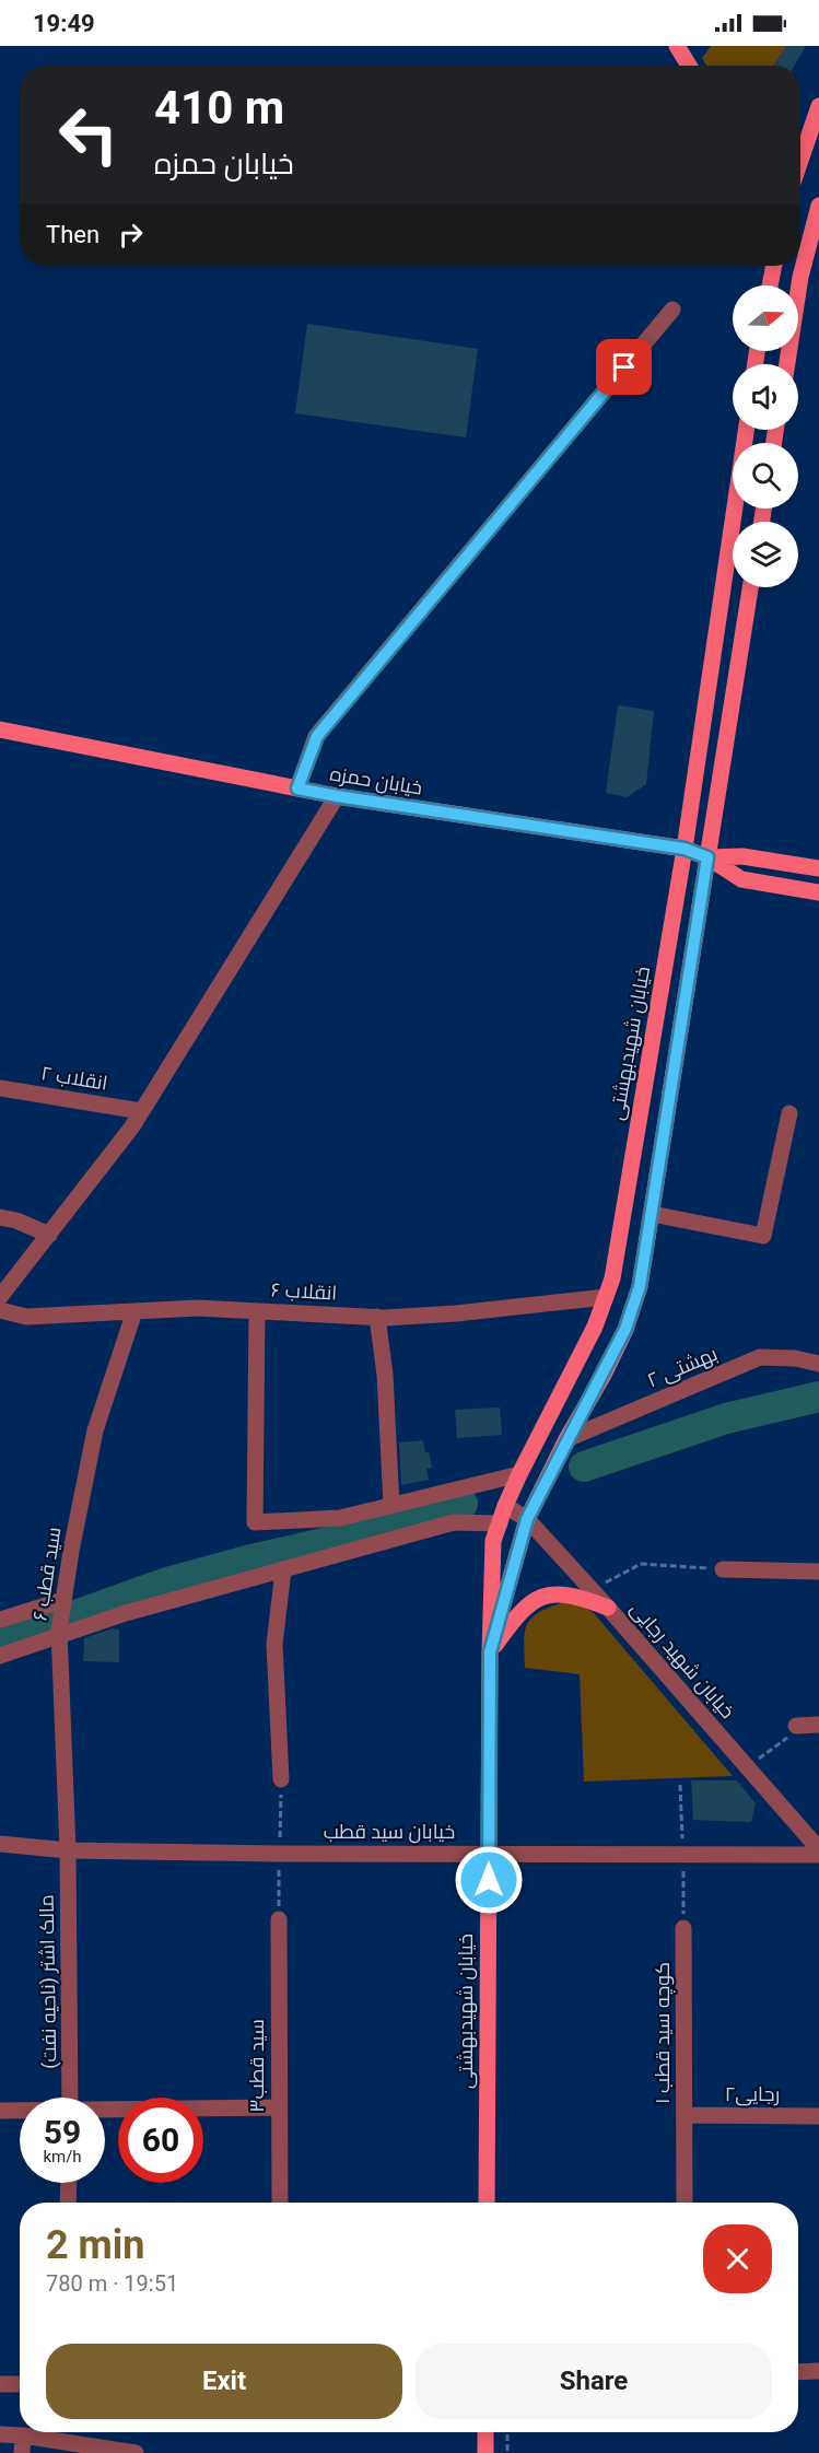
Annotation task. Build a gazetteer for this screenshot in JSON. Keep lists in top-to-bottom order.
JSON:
{
  "streets": {
    "main road": ["خیابان حمزه", "خیابان شهیدبهشتی"],
    "street": [
      "انقلاب ۲",
      "انقلاب ۶",
      "بهشتی ۲",
      "سید قطب ۶",
      "خیابان شهید رجایی",
      "خیابان سید قطب",
      "مالک اشتر (ناحیه نفت)",
      "کوچه سید قطب ۱",
      "سید قطب۳",
      "رجایی۲"
    ]
  },
  "crossings": [
    ["خیابان حمزه", "خیابان شهیدبهشتی"],
    ["خیابان شهیدبهشتی", "انقلاب ۶"],
    ["خیابان شهیدبهشتی", "بهشتی ۲"],
    ["خیابان شهیدبهشتی", "خیابان شهید رجایی"],
    ["خیابان شهیدبهشتی", "خیابان سید قطب"],
    ["انقلاب ۶", "سید قطب ۶"],
    ["سید قطب ۶", "خیابان سید قطب"],
    ["سید قطب ۶", "مالک اشتر (ناحیه نفت)"],
    ["خیابان سید قطب", "مالک اشتر (ناحیه نفت)"],
    ["کوچه سید قطب ۱", "رجایی۲"]
  ],
  "north": "right",
  "page": {
    "status": "19:49",
    "turn": ["410 m", "خیابان حمزه"],
    "then": "Then",
    "speed": "59 km/h",
    "limit": "60",
    "heading": ["2 min", "780 m · 19:51"],
    "buttons": ["Exit", "Share"]
  }
}
